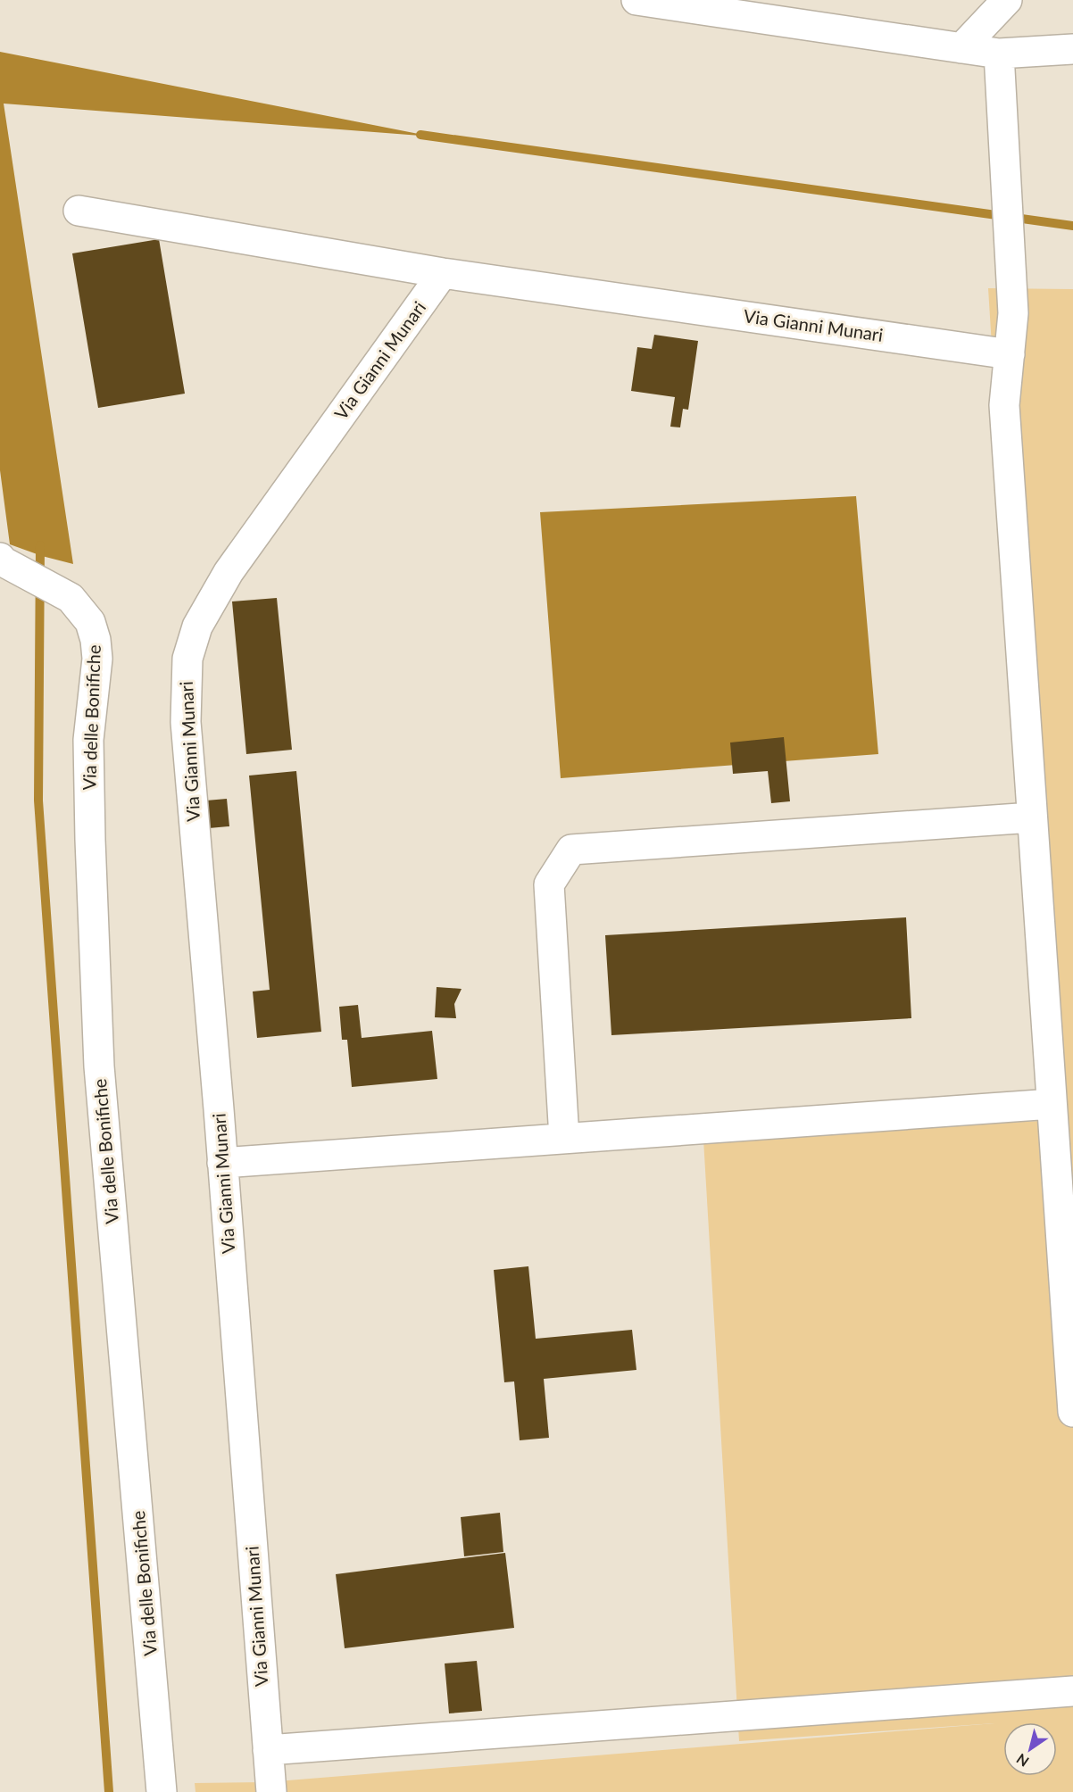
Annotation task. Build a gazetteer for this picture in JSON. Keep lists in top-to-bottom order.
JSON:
{
  "streets": {
    "street": ["Via Gianni Munari", "Via delle Bonifiche"]
  },
  "north": "bottom left"
}
